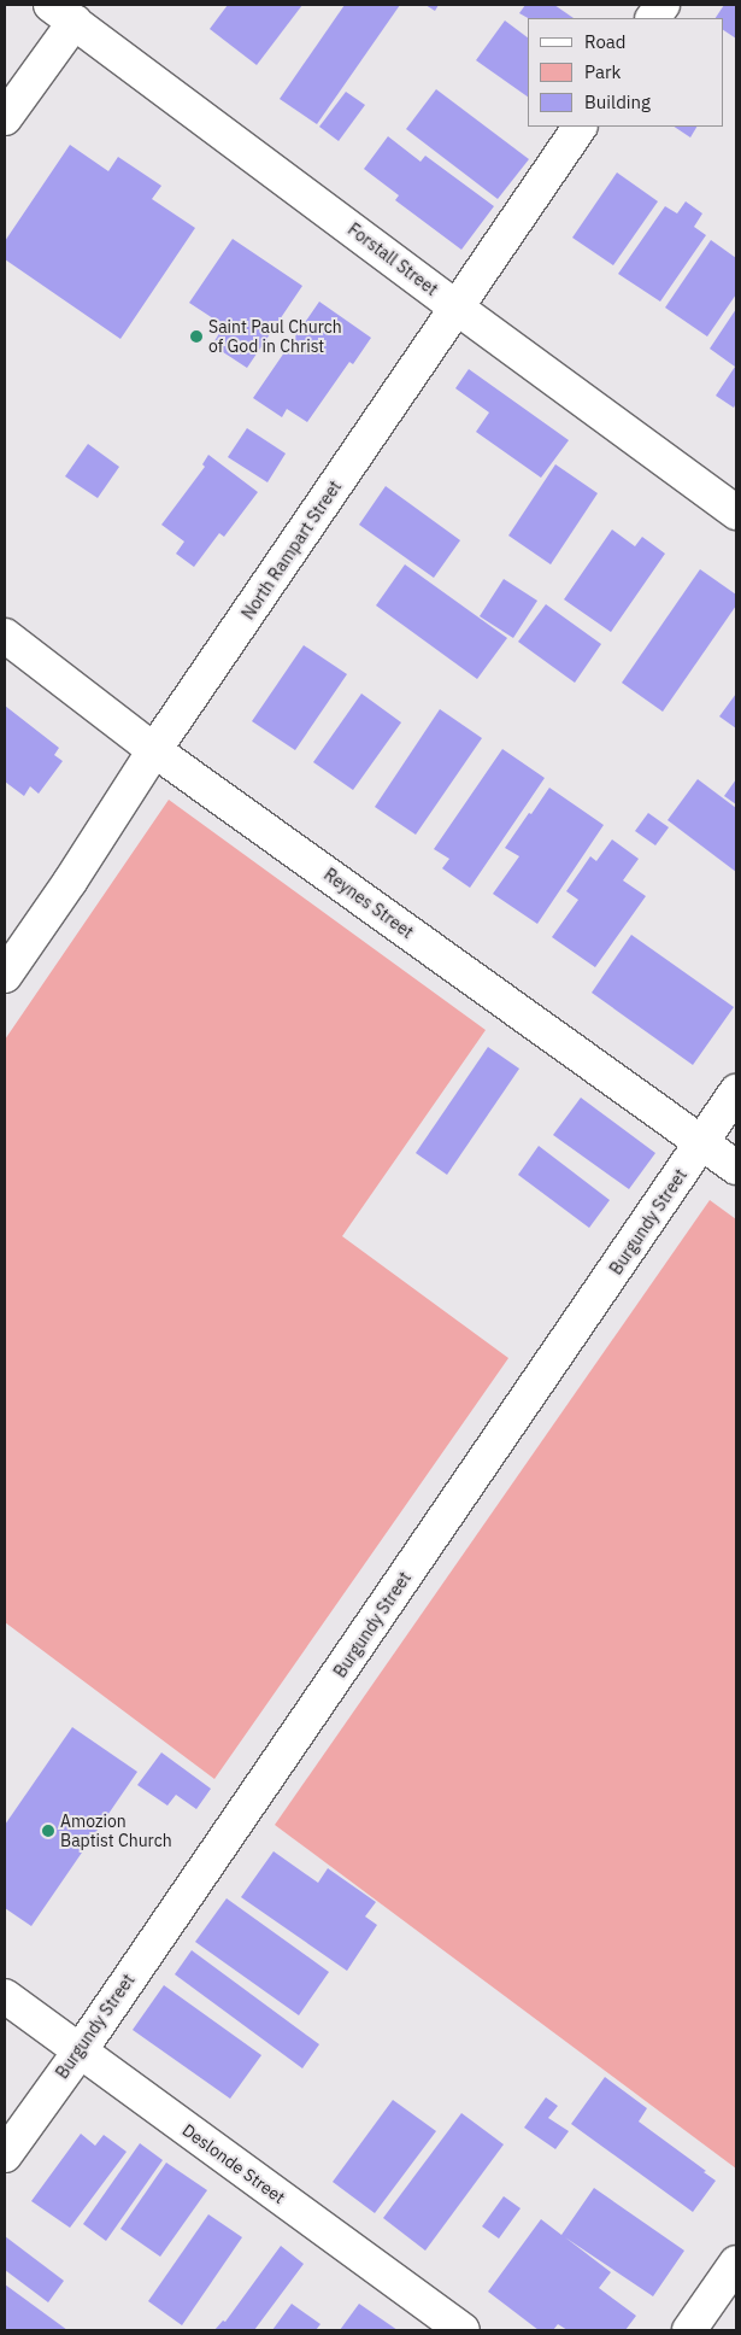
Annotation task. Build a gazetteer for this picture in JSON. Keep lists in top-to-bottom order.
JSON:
{
  "streets": {
    "street": [
      "Forstall Street",
      "North Rampart Street",
      "Reynes Street",
      "Burgundy Street",
      "Deslonde Street"
    ]
  },
  "crossings": [
    ["Forstall Street", "North Rampart Street"],
    ["North Rampart Street", "Reynes Street"],
    ["Reynes Street", "Burgundy Street"],
    ["Burgundy Street", "Deslonde Street"]
  ],
  "places": ["Saint Paul Church of God in Christ", "Amozion Baptist Church"],
  "legend": ["Road", "Park", "Building"]
}
